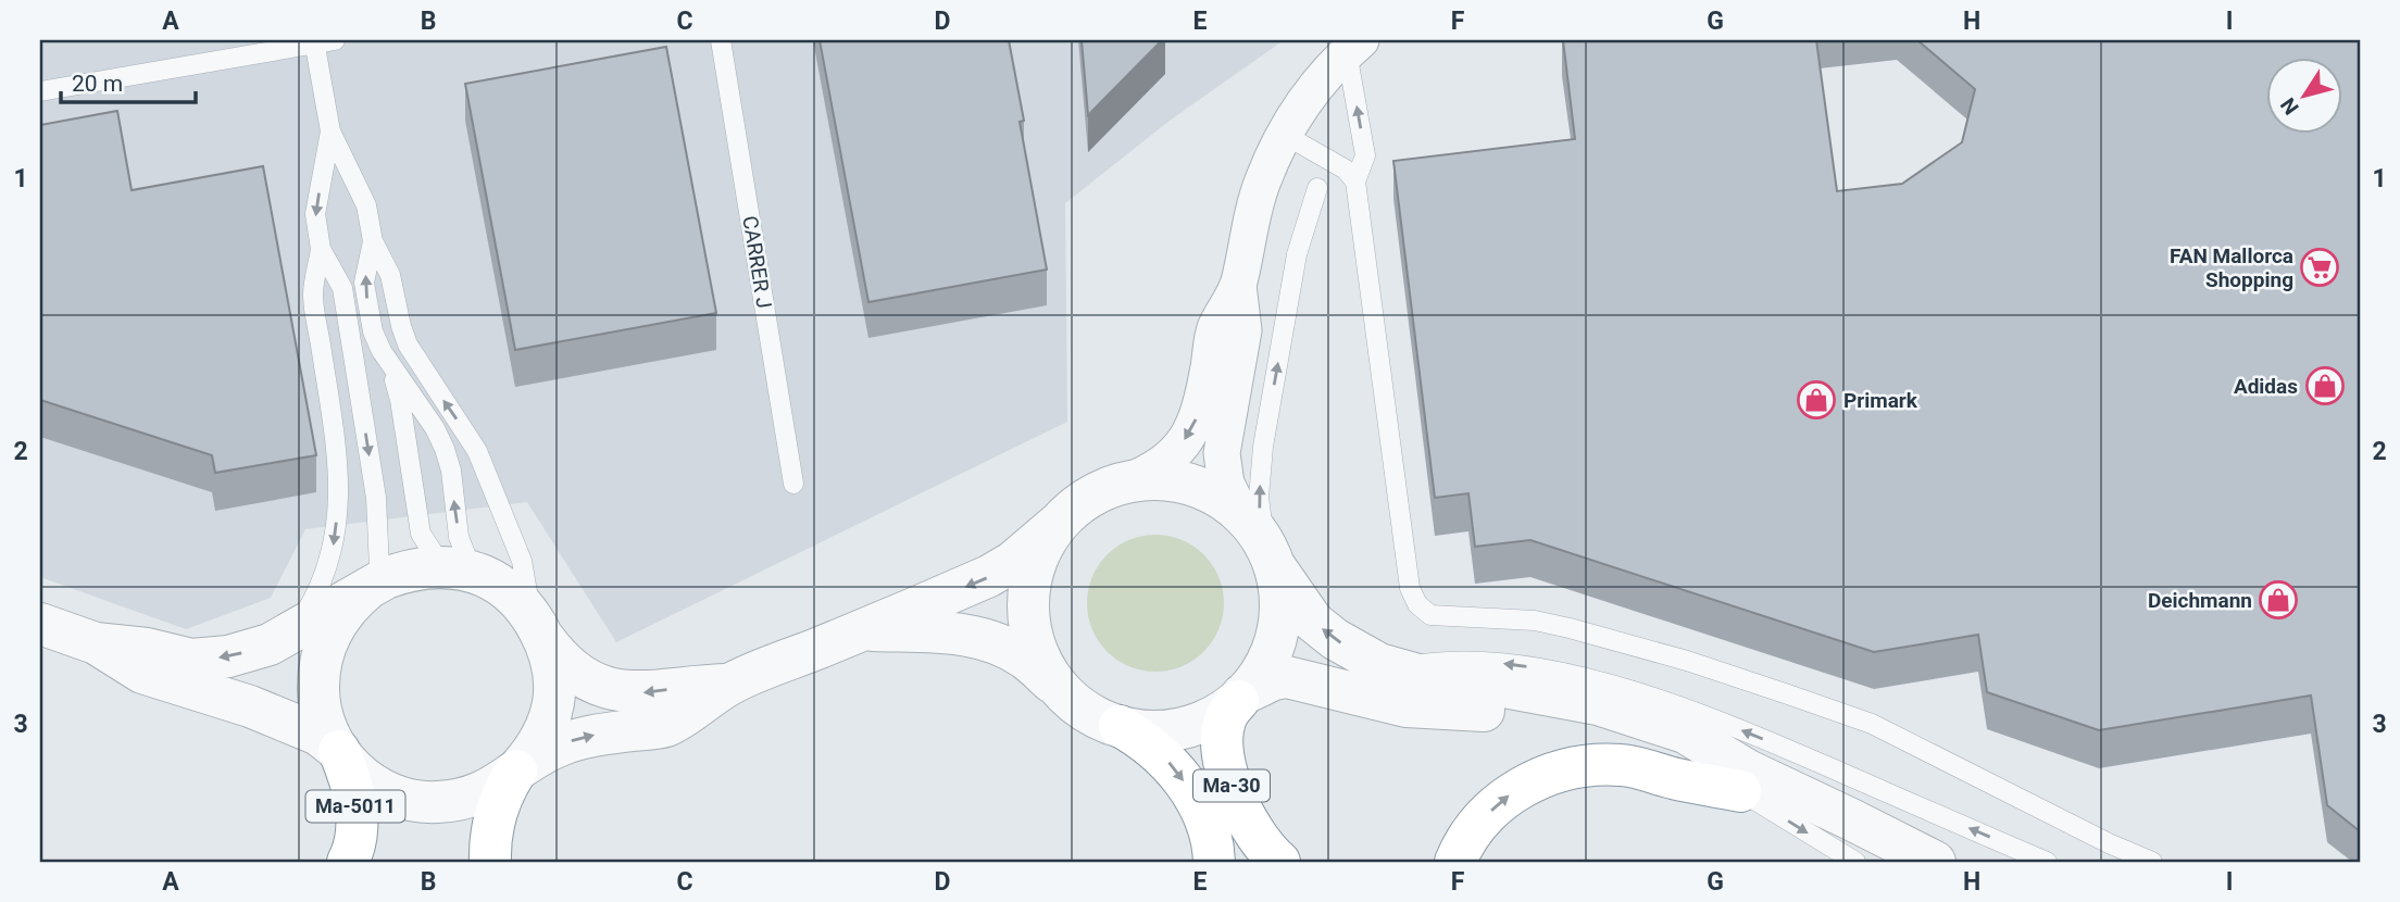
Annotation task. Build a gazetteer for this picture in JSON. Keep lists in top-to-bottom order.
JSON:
{
  "streets": {
    "highway": ["Ma-30", "Ma-5011"],
    "lane": ["CARRER J"]
  },
  "places": {
    "supermarket": ["FAN Mallorca Shopping"],
    "shop": ["Adidas", "Primark", "Deichmann"]
  },
  "scale_bar": "20 m",
  "north": "bottom left",
  "grid": {
    "columns": [
      "A",
      "B",
      "C",
      "D",
      "E",
      "F",
      "G",
      "H",
      "I"
    ],
    "rows": ["1", "2", "3"]
  }
}
